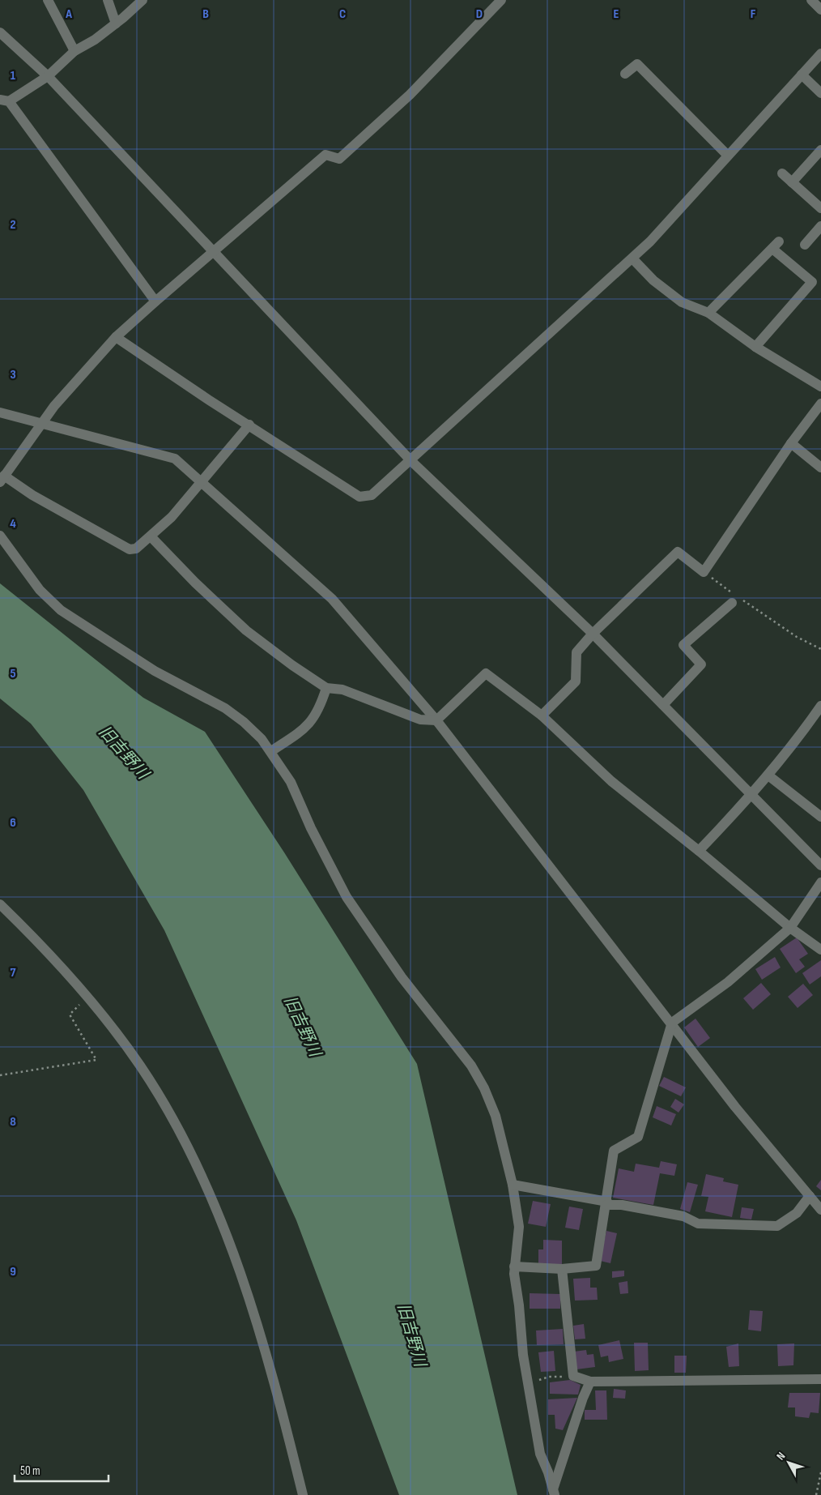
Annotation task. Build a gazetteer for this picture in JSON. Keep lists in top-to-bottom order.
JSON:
{
  "water": ["旧吉野川"],
  "scale_bar": "50 m",
  "north": "top left",
  "grid": {
    "columns": [
      "A",
      "B",
      "C",
      "D",
      "E",
      "F"
    ],
    "rows": [
      "1",
      "2",
      "3",
      "4",
      "5",
      "6",
      "7",
      "8",
      "9"
    ]
  }
}
